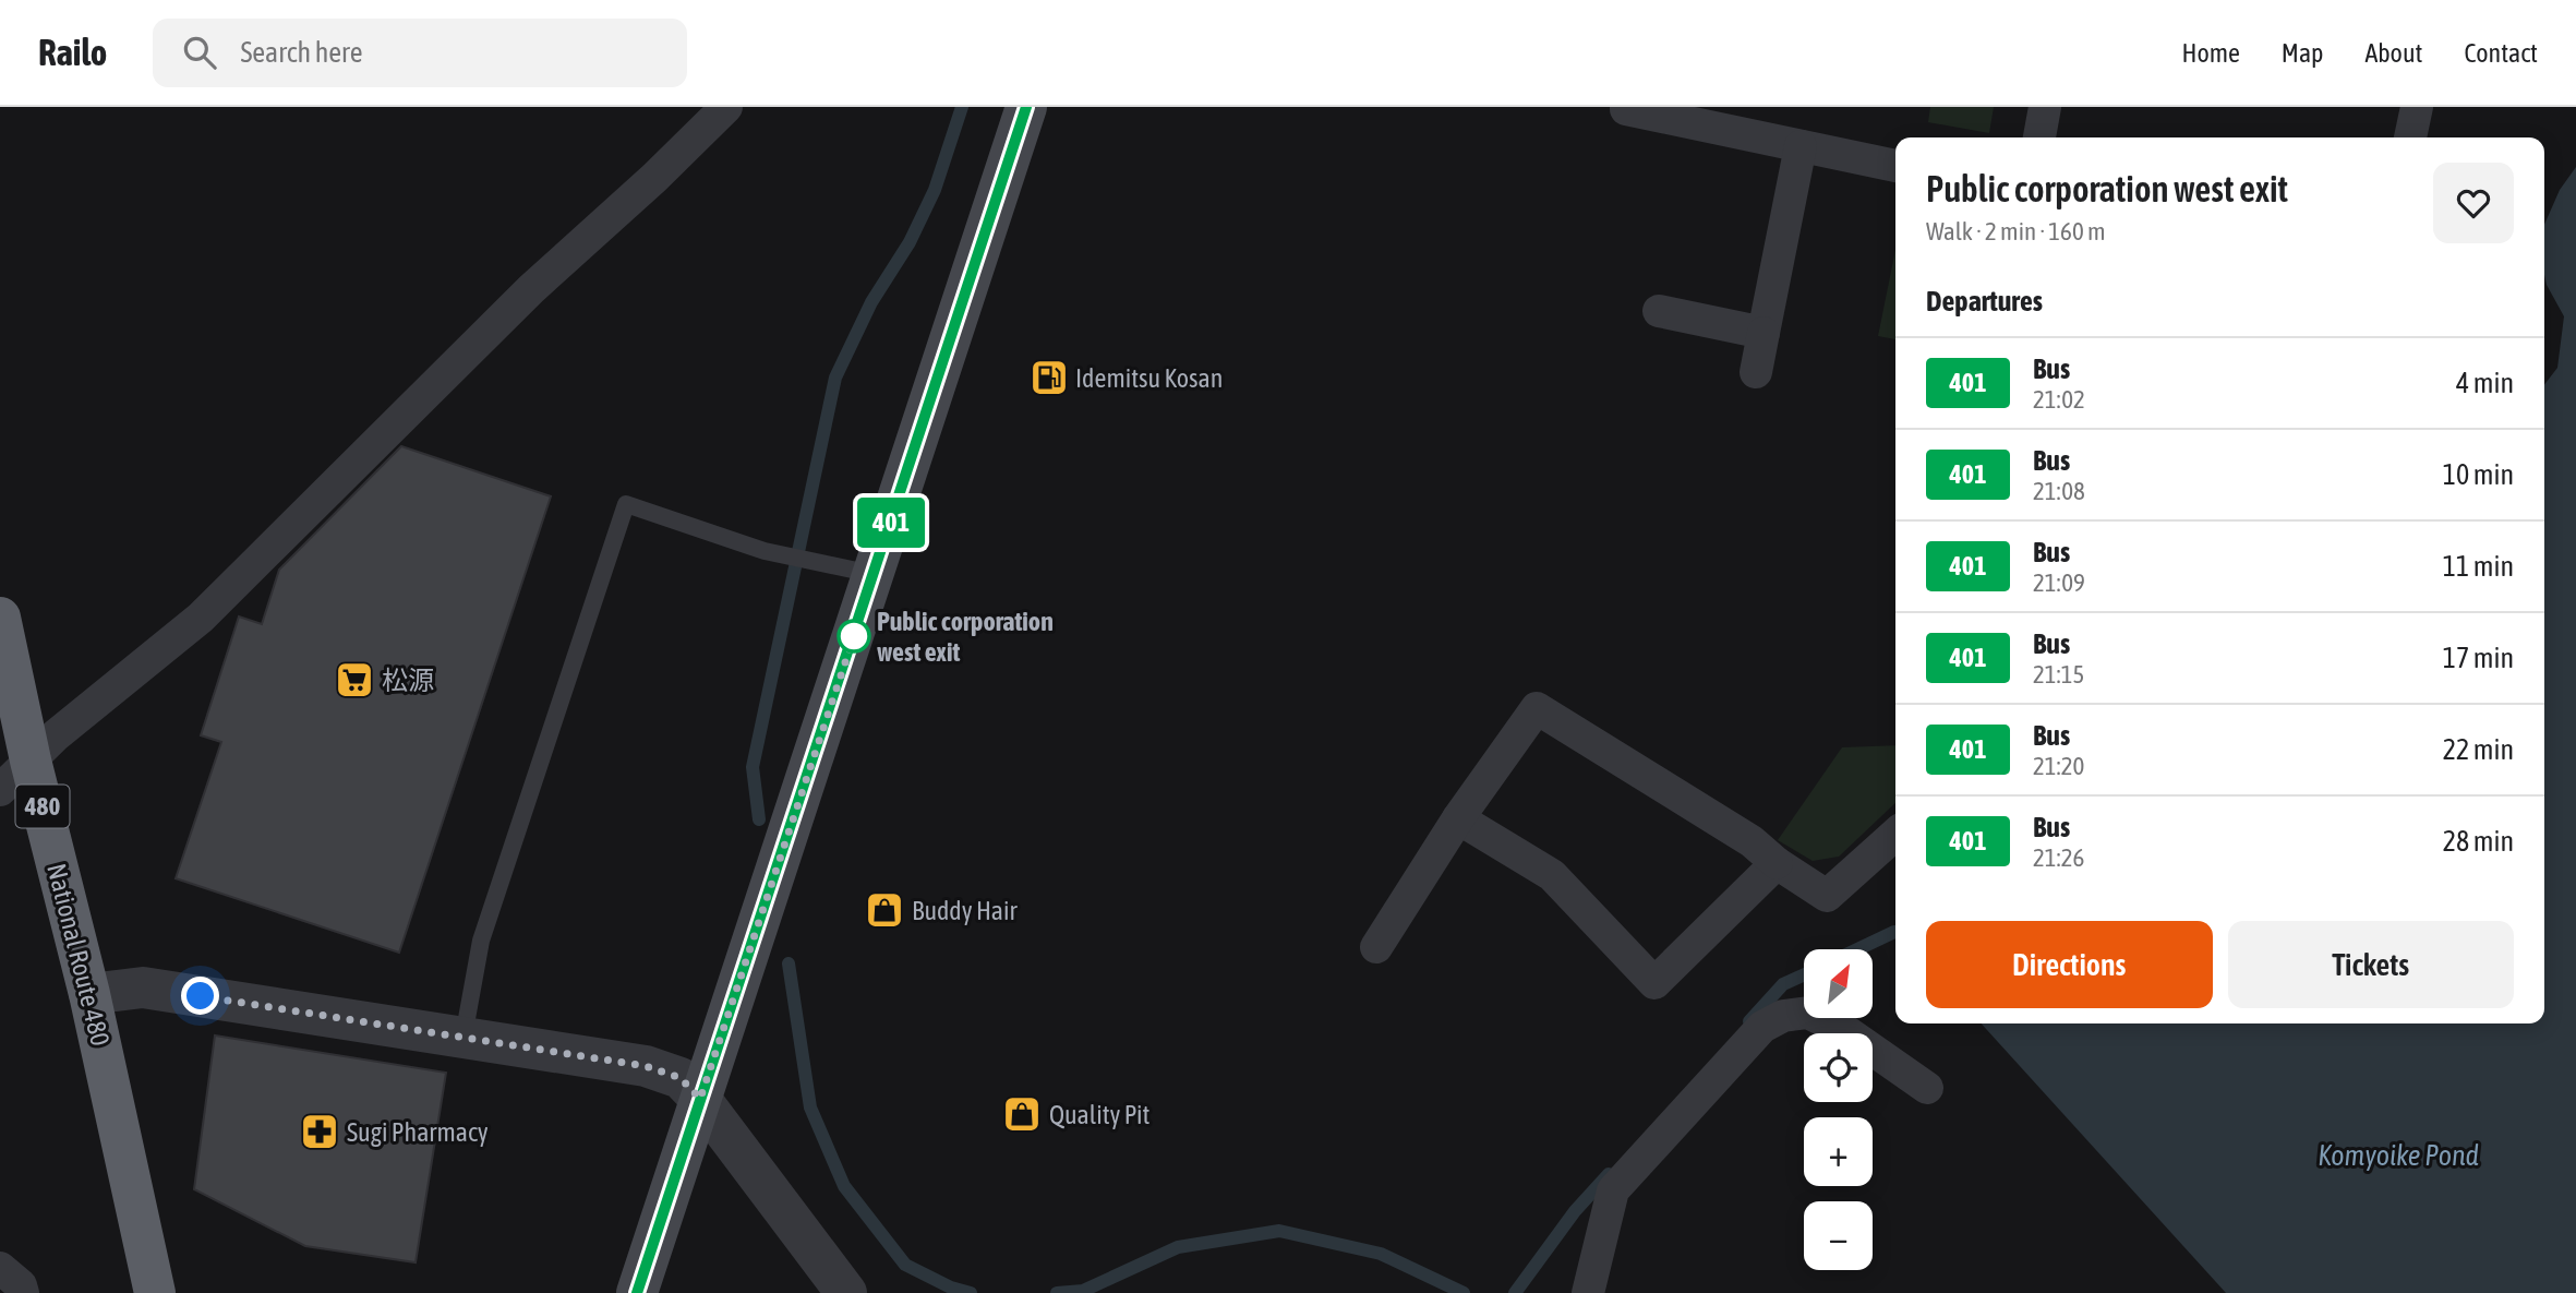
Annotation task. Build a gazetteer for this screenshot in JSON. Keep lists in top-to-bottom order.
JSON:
{
  "streets": {
    "highway": ["480", "National Route 480"]
  },
  "water": ["Komyoike Pond"],
  "places": {
    "fuel station": ["Idemitsu Kosan"],
    "other": ["Public corporation west exit"],
    "supermarket": ["松源"],
    "shop": ["Buddy Hair", "Quality Pit"],
    "pharmacy": ["Sugi Pharmacy"]
  },
  "lines": ["bus line 401"],
  "north": "top right",
  "page": {
    "header": "Railo",
    "search": "Search here",
    "nav": [
      "Home",
      "Map",
      "About",
      "Contact"
    ],
    "on_map": "401",
    "heading": [
      ["Public corporation west exit", "Walk · 2 min · 160 m"],
      "Departures"
    ],
    "list": [
      {
        "mark": "401",
        "name": "Bus",
        "note": "21:02",
        "value": "4 min"
      },
      {
        "mark": "401",
        "name": "Bus",
        "note": "21:08",
        "value": "10 min"
      },
      {
        "mark": "401",
        "name": "Bus",
        "note": "21:09",
        "value": "11 min"
      },
      {
        "mark": "401",
        "name": "Bus",
        "note": "21:15",
        "value": "17 min"
      },
      {
        "mark": "401",
        "name": "Bus",
        "note": "21:20",
        "value": "22 min"
      },
      {
        "mark": "401",
        "name": "Bus",
        "note": "21:26",
        "value": "28 min"
      }
    ],
    "buttons": ["Directions", "Tickets"],
    "map_buttons": ["+", "−"]
  }
}
